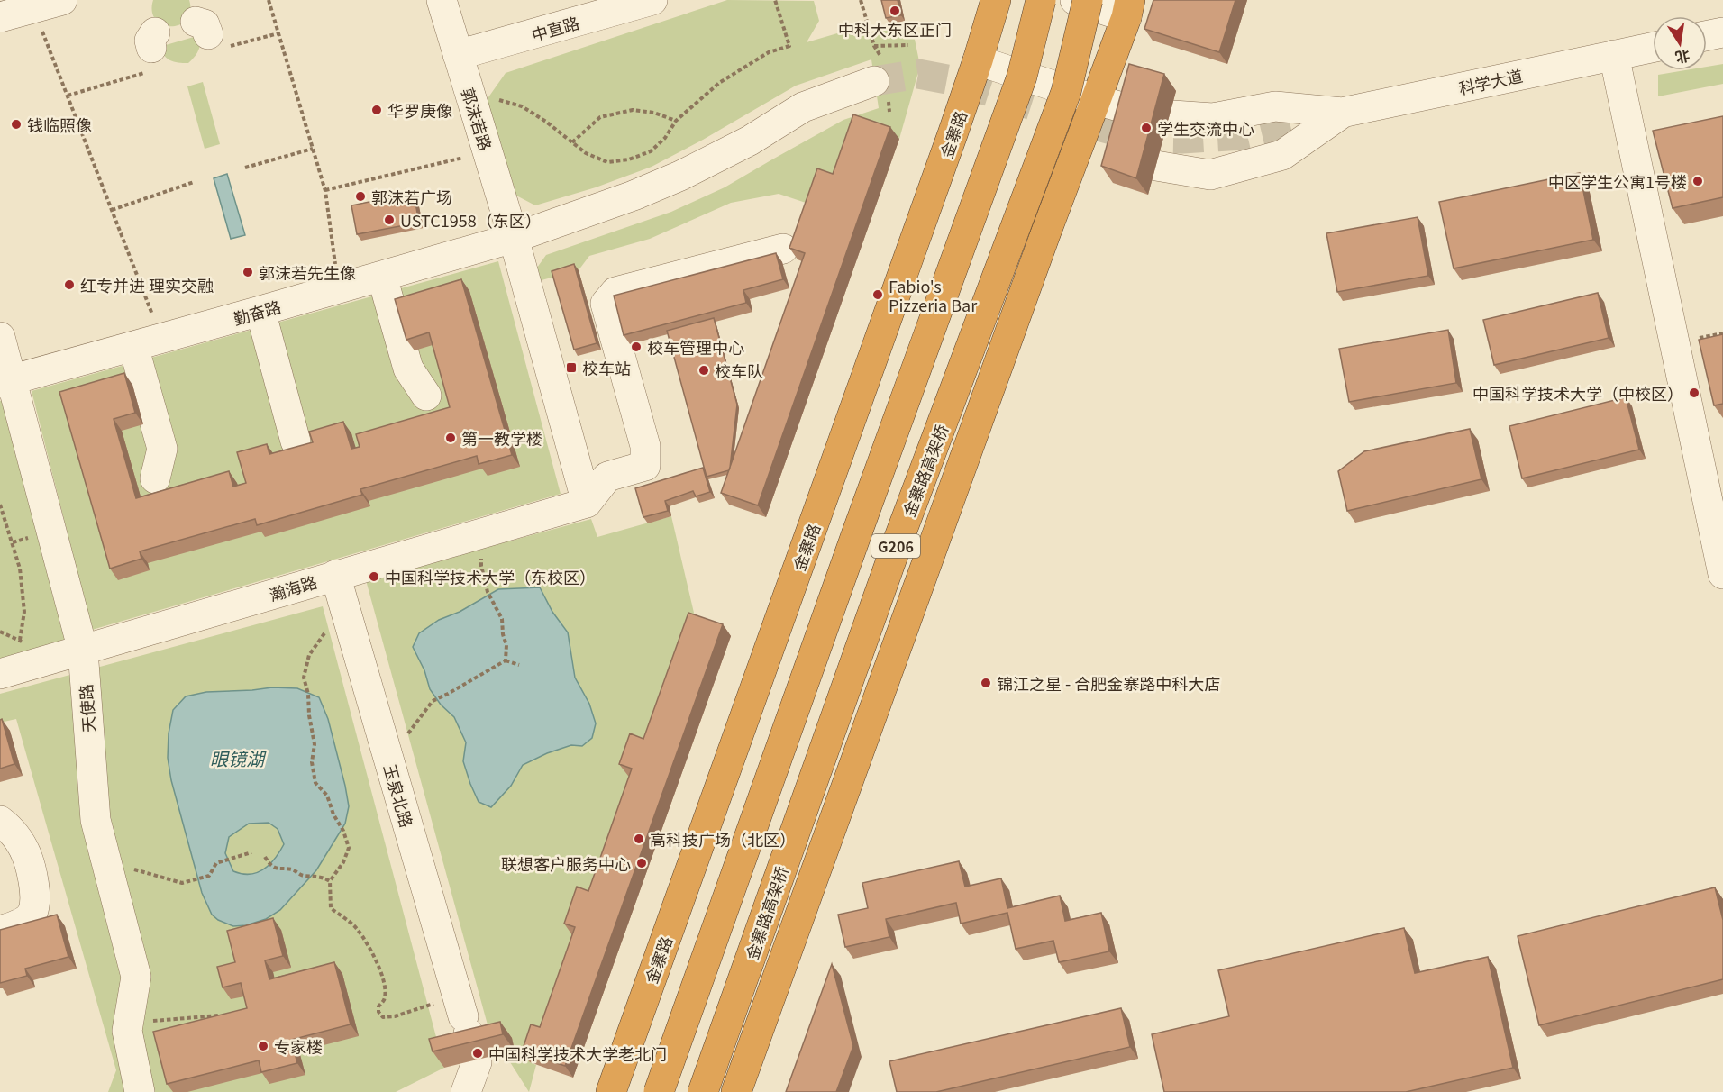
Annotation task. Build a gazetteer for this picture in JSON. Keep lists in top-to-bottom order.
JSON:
{
  "streets": {
    "highway": ["金寨路", "金寨路高架桥", "G206"],
    "street": [
      "中直路",
      "科学大道",
      "郭沫若路",
      "勤奋路",
      "瀚海路",
      "天使路",
      "玉泉北路"
    ]
  },
  "crossings": [
    ["中直路", "郭沫若路"],
    ["郭沫若路", "勤奋路"],
    ["郭沫若路", "瀚海路"],
    ["勤奋路", "天使路"],
    ["瀚海路", "天使路"],
    ["瀚海路", "玉泉北路"]
  ],
  "water": ["眼镜湖"],
  "places": {
    "other": [
      "中科大东区正门",
      "华罗庚像",
      "钱临照像",
      "学生交流中心",
      "中区学生公寓1号楼",
      "郭沫若广场",
      "USTC1958（东区）",
      "郭沫若先生像",
      "红专并进 理实交融",
      "Fabio's Pizzeria Bar",
      "校车管理中心",
      "校车队",
      "中国科学技术大学（中校区）",
      "第一教学楼",
      "中国科学技术大学（东校区）",
      "锦江之星 - 合肥金寨路中科大店",
      "高科技广场（北区）",
      "联想客户服务中心",
      "专家楼",
      "中国科学技术大学老北门"
    ],
    "transit": ["校车站"]
  },
  "north": "bottom"
}
